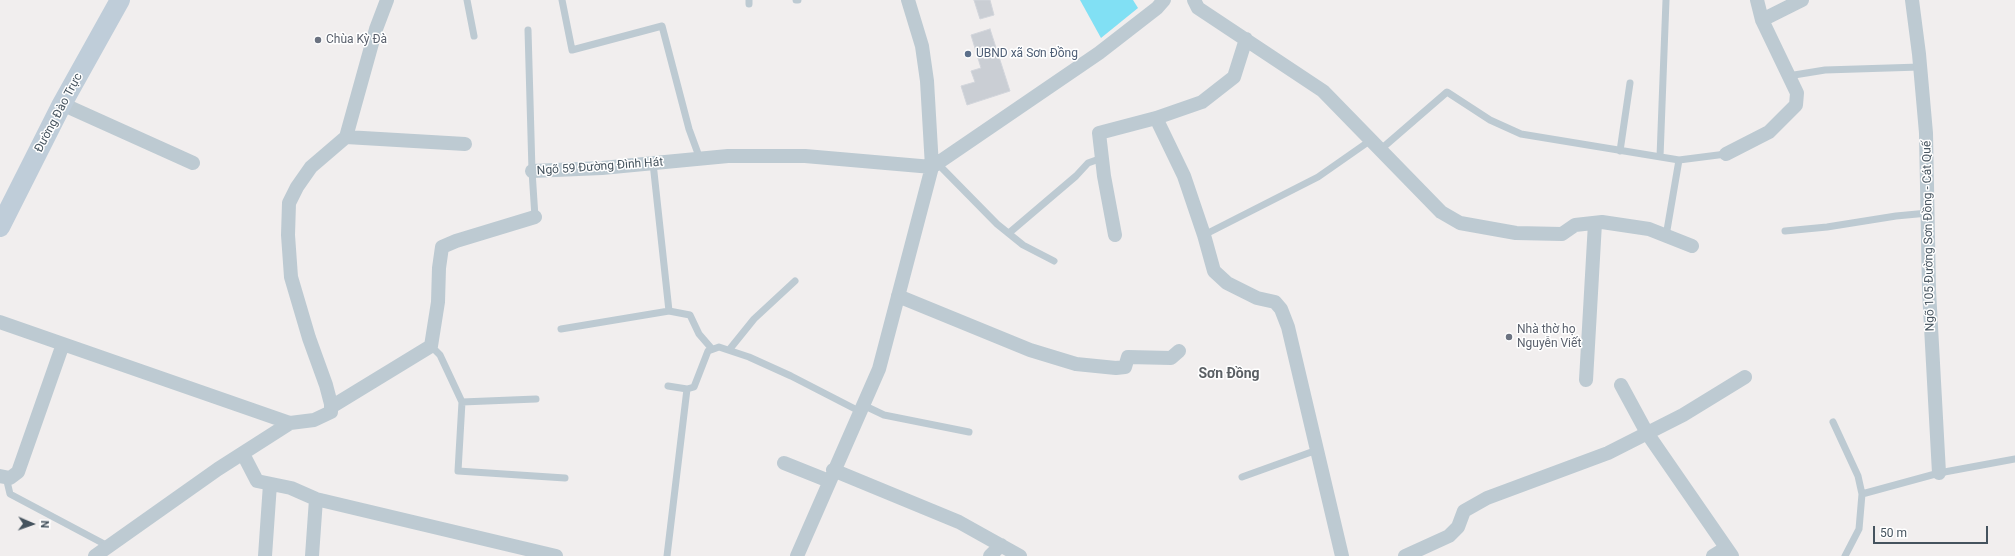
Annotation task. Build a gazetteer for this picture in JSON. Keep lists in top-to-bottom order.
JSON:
{
  "streets": {
    "street": ["Đường Đào Trực", "Ngõ 59 Đường Đình Hát", "Ngõ 105 Đường Sơn Đồng - Cát Quế"]
  },
  "districts": ["Sơn Đồng"],
  "places": ["Chùa Kỳ Đà", "UBND xã Sơn Đồng", "Nhà thờ họ Nguyễn Viết"],
  "scale_bar": "50 m",
  "north": "right"
}
